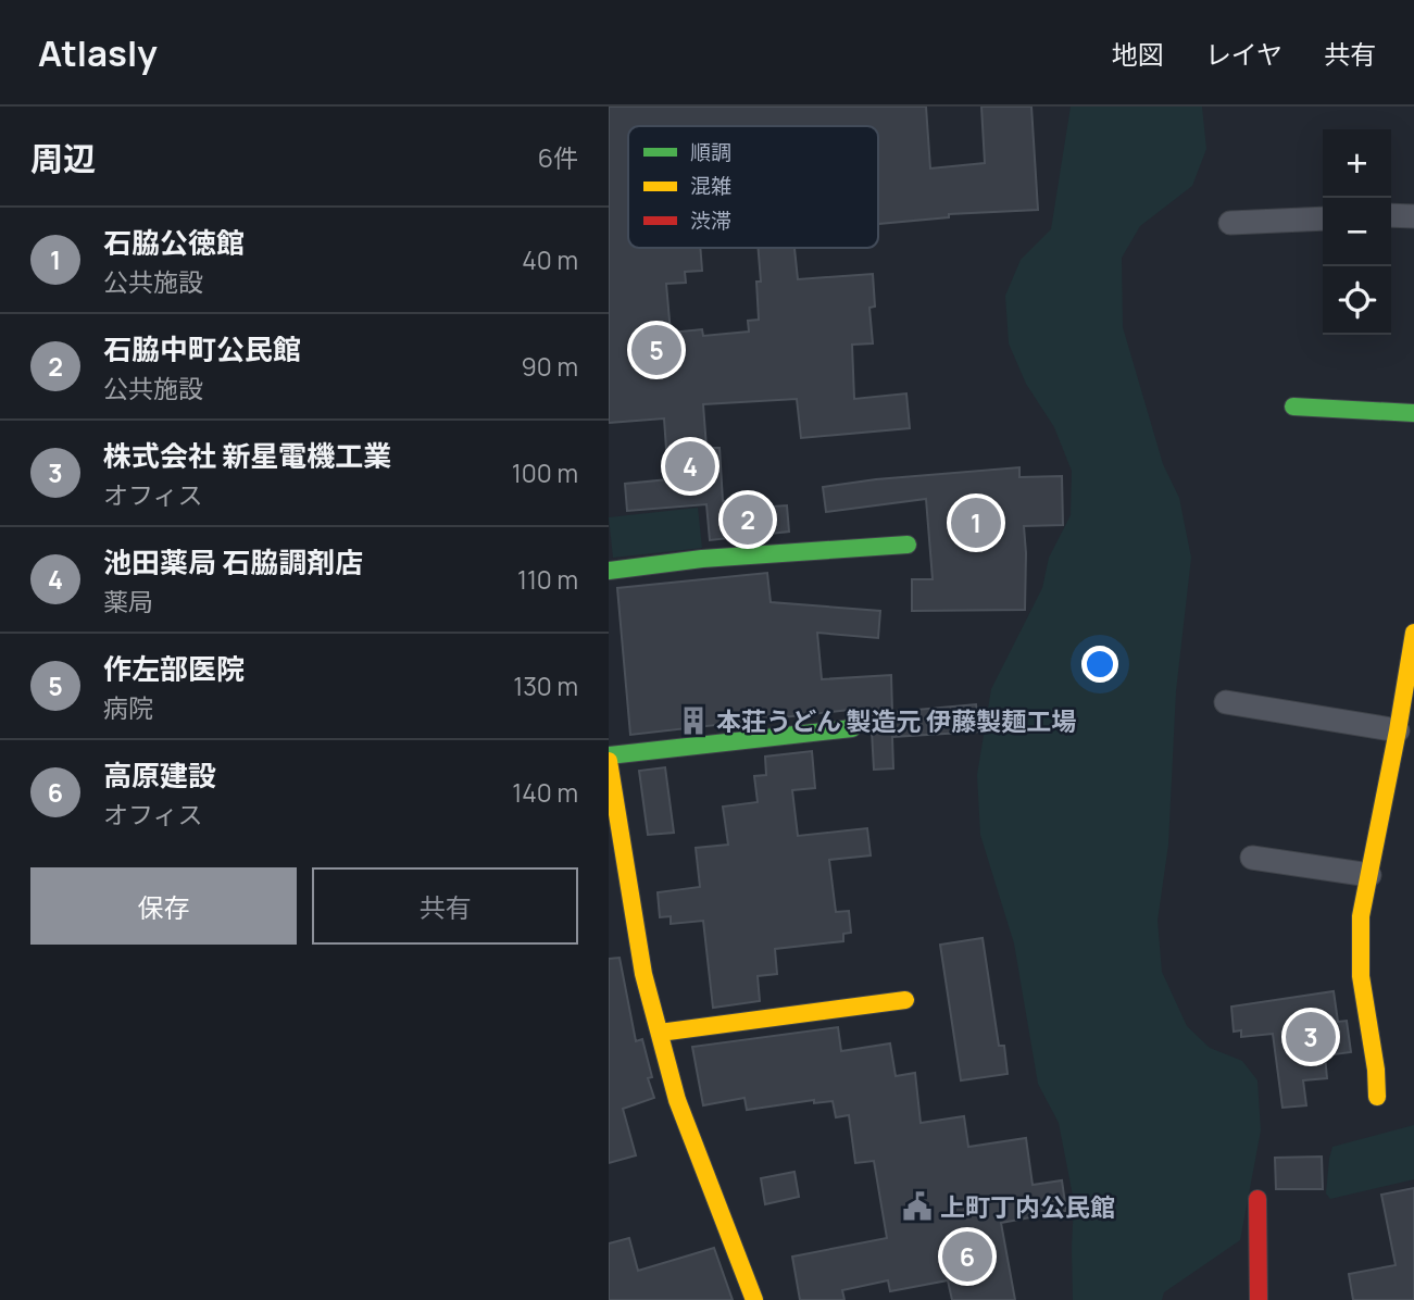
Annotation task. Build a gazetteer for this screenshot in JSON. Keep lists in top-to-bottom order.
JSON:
{
  "places": {
    "building": ["本荘うどん 製造元 伊藤製麺工場"],
    "public building": ["上町丁内公民館"]
  },
  "legend": ["順調", "混雑", "渋滞"],
  "page": {
    "header": "Atlasly",
    "nav": ["地図", "レイヤ", "共有"],
    "heading": ["周辺", "6件"],
    "map_buttons": ["+", "−"],
    "list": [
      {
        "mark": "1",
        "name": "石脇公徳館",
        "note": "公共施設",
        "value": "40 m"
      },
      {
        "mark": "2",
        "name": "石脇中町公民館",
        "note": "公共施設",
        "value": "90 m"
      },
      {
        "mark": "3",
        "name": "株式会社 新星電機工業",
        "note": "オフィス",
        "value": "100 m"
      },
      {
        "mark": "4",
        "name": "池田薬局 石脇調剤店",
        "note": "薬局",
        "value": "110 m"
      },
      {
        "mark": "5",
        "name": "作左部医院",
        "note": "病院",
        "value": "130 m"
      },
      {
        "mark": "6",
        "name": "高原建設",
        "note": "オフィス",
        "value": "140 m"
      }
    ],
    "pins": [
      "5",
      "4",
      "2",
      "1",
      "3",
      "6"
    ],
    "buttons": ["保存", "共有"]
  }
}
